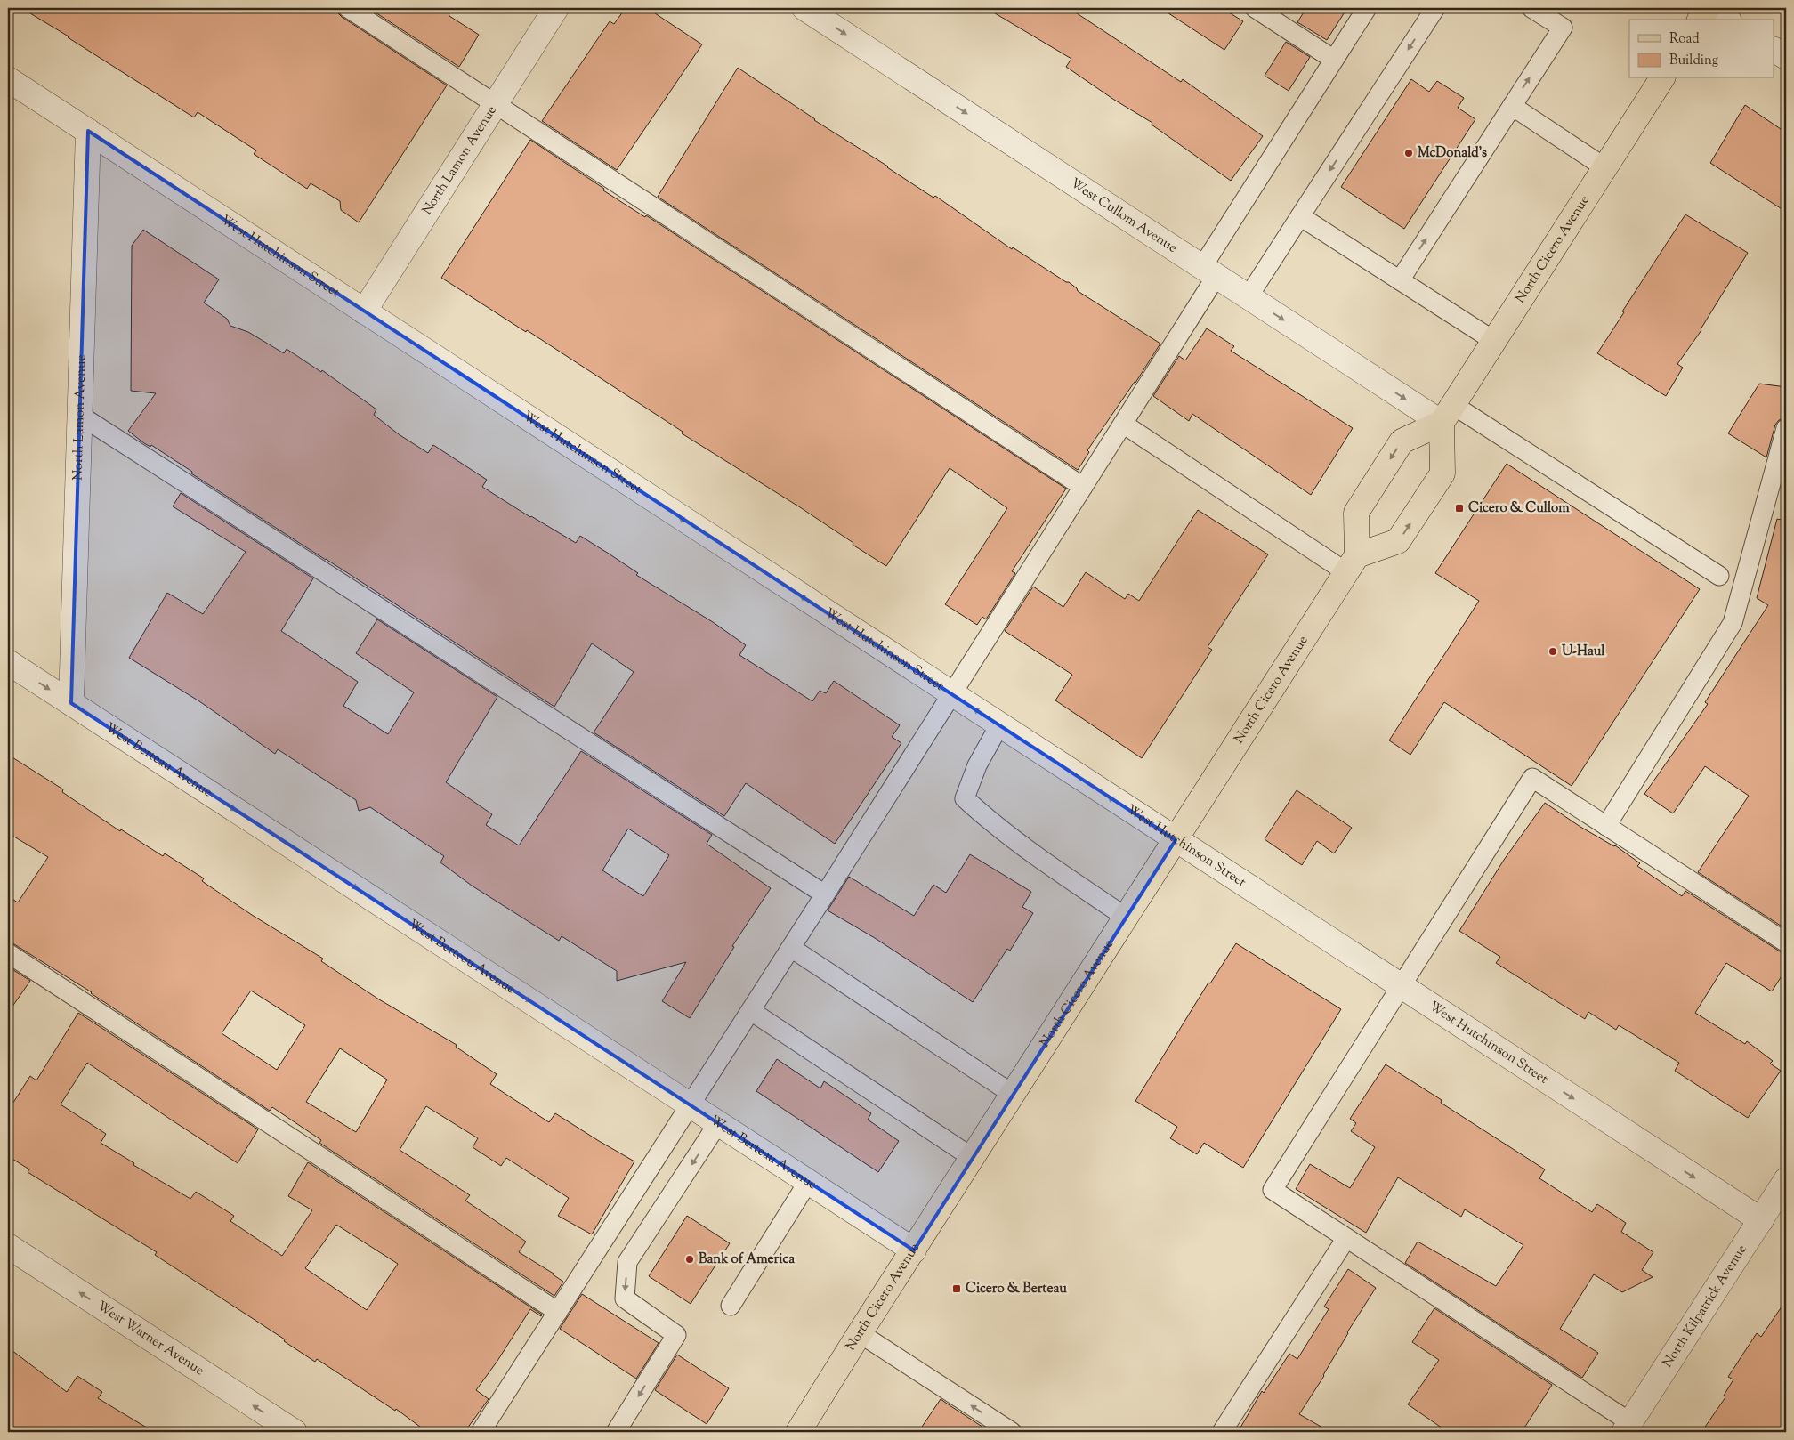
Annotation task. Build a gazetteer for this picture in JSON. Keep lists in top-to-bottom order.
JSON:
{
  "streets": {
    "main road": ["North Cicero Avenue"],
    "street": [
      "North Lamon Avenue",
      "West Cullom Avenue",
      "West Hutchinson Street",
      "West Berteau Avenue",
      "North Kilpatrick Avenue",
      "West Warner Avenue"
    ]
  },
  "crossings": [
    ["North Lamon Avenue", "West Hutchinson Street"],
    ["North Lamon Avenue", "West Berteau Avenue"],
    ["West Cullom Avenue", "North Cicero Avenue"],
    ["North Cicero Avenue", "West Hutchinson Street"],
    ["North Cicero Avenue", "West Berteau Avenue"],
    ["West Hutchinson Street", "North Kilpatrick Avenue"]
  ],
  "one_way": ["West Cullom Avenue", "West Berteau Avenue", "West Warner Avenue"],
  "places": {
    "other": ["McDonald's", "U-Haul", "Bank of America"],
    "transit": ["Cicero & Cullom", "Cicero & Berteau"]
  },
  "legend": ["Road", "Building"]
}
